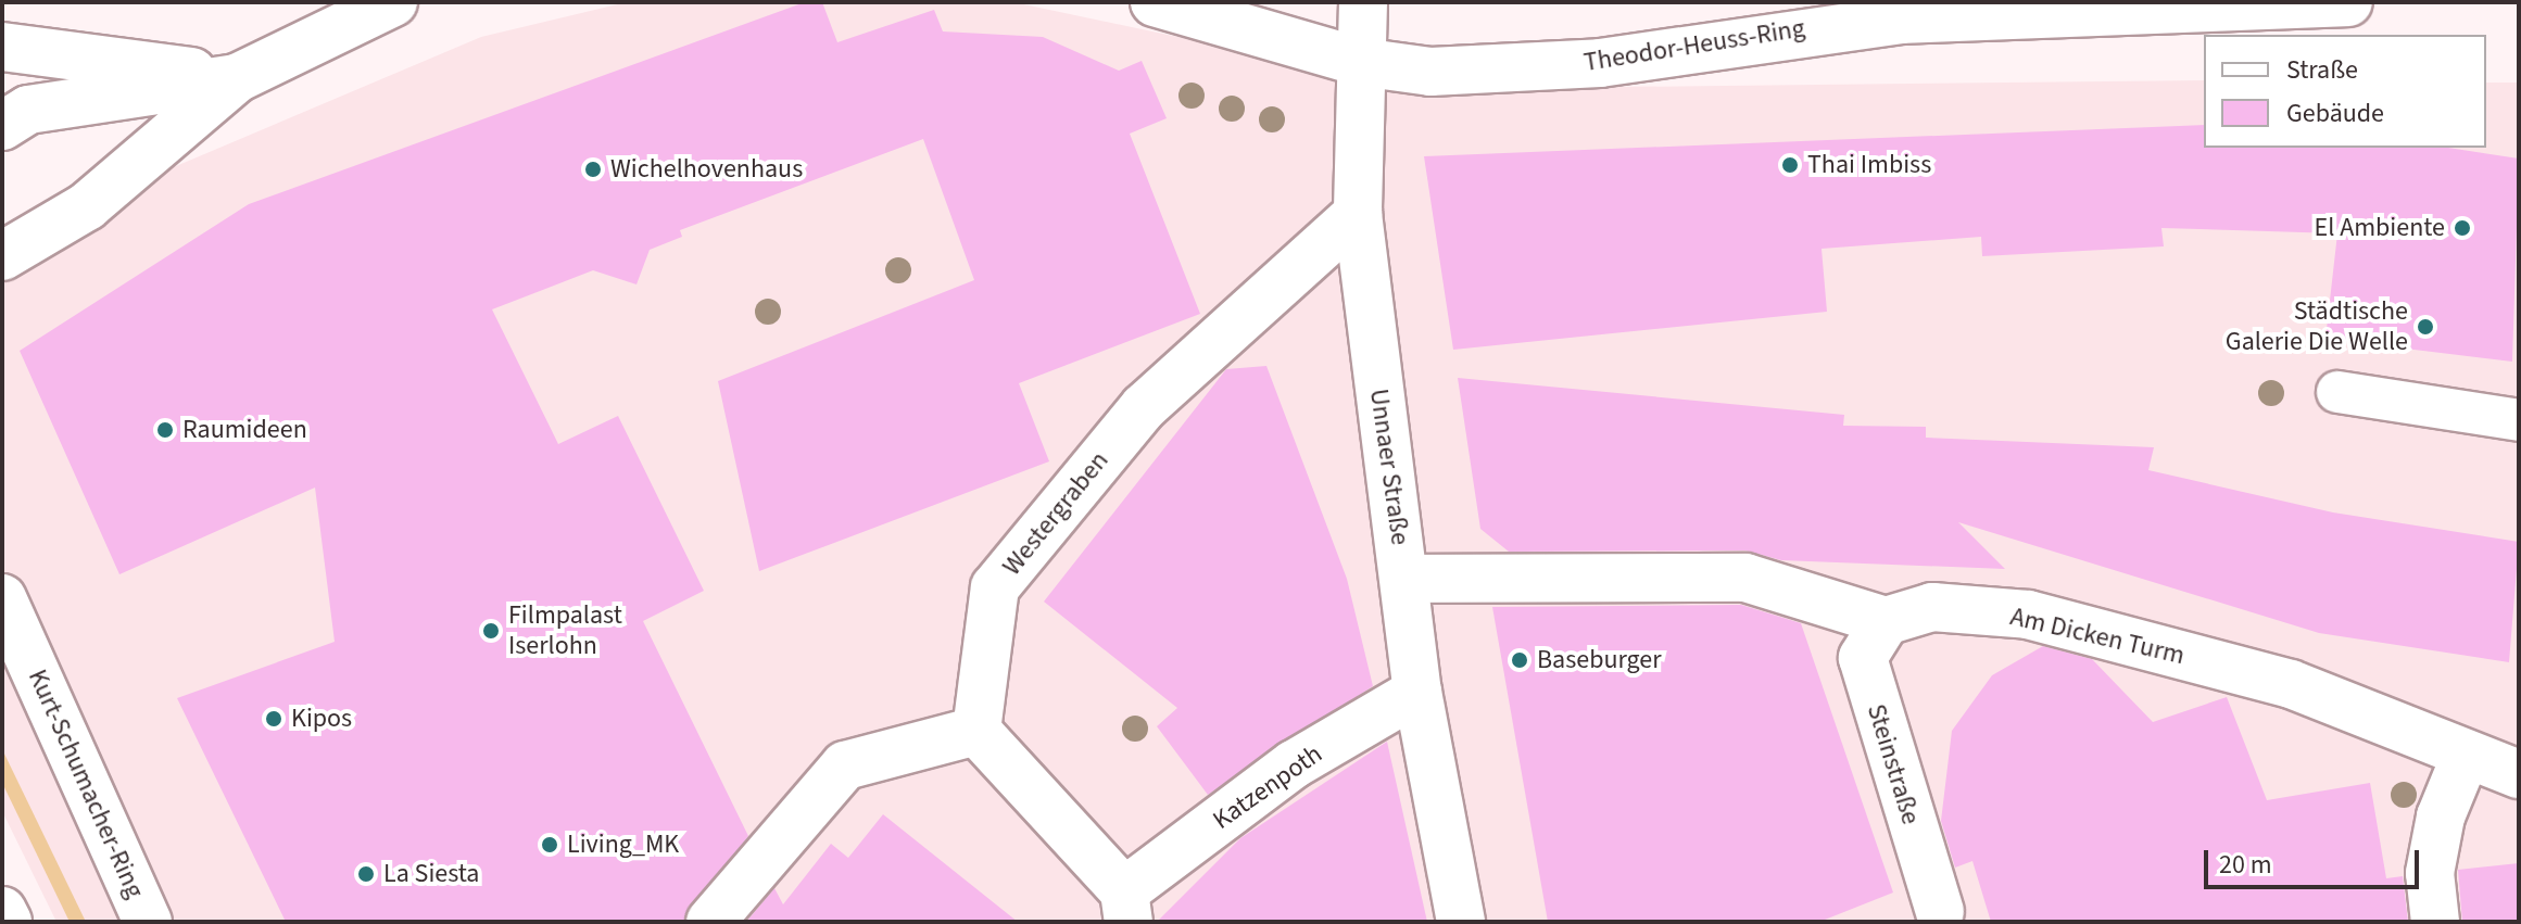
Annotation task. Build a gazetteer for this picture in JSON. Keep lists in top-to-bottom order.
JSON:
{
  "streets": {
    "street": [
      "Theodor-Heuss-Ring",
      "Unnaer Straße",
      "Westergraben",
      "Am Dicken Turm",
      "Steinstraße",
      "Kurt-Schumacher-Ring",
      "Katzenpoth"
    ]
  },
  "crossings": [
    ["Theodor-Heuss-Ring", "Unnaer Straße"],
    ["Unnaer Straße", "Westergraben"],
    ["Unnaer Straße", "Katzenpoth"],
    ["Westergraben", "Katzenpoth"],
    ["Am Dicken Turm", "Steinstraße"]
  ],
  "places": [
    "Thai Imbiss",
    "Wichelhovenhaus",
    "El Ambiente",
    "Städtische Galerie Die Welle",
    "Raumideen",
    "Filmpalast Iserlohn",
    "Baseburger",
    "Kipos",
    "Living_MK",
    "La Siesta"
  ],
  "legend": ["Straße", "Gebäude"],
  "scale_bar": "20 m"
}
